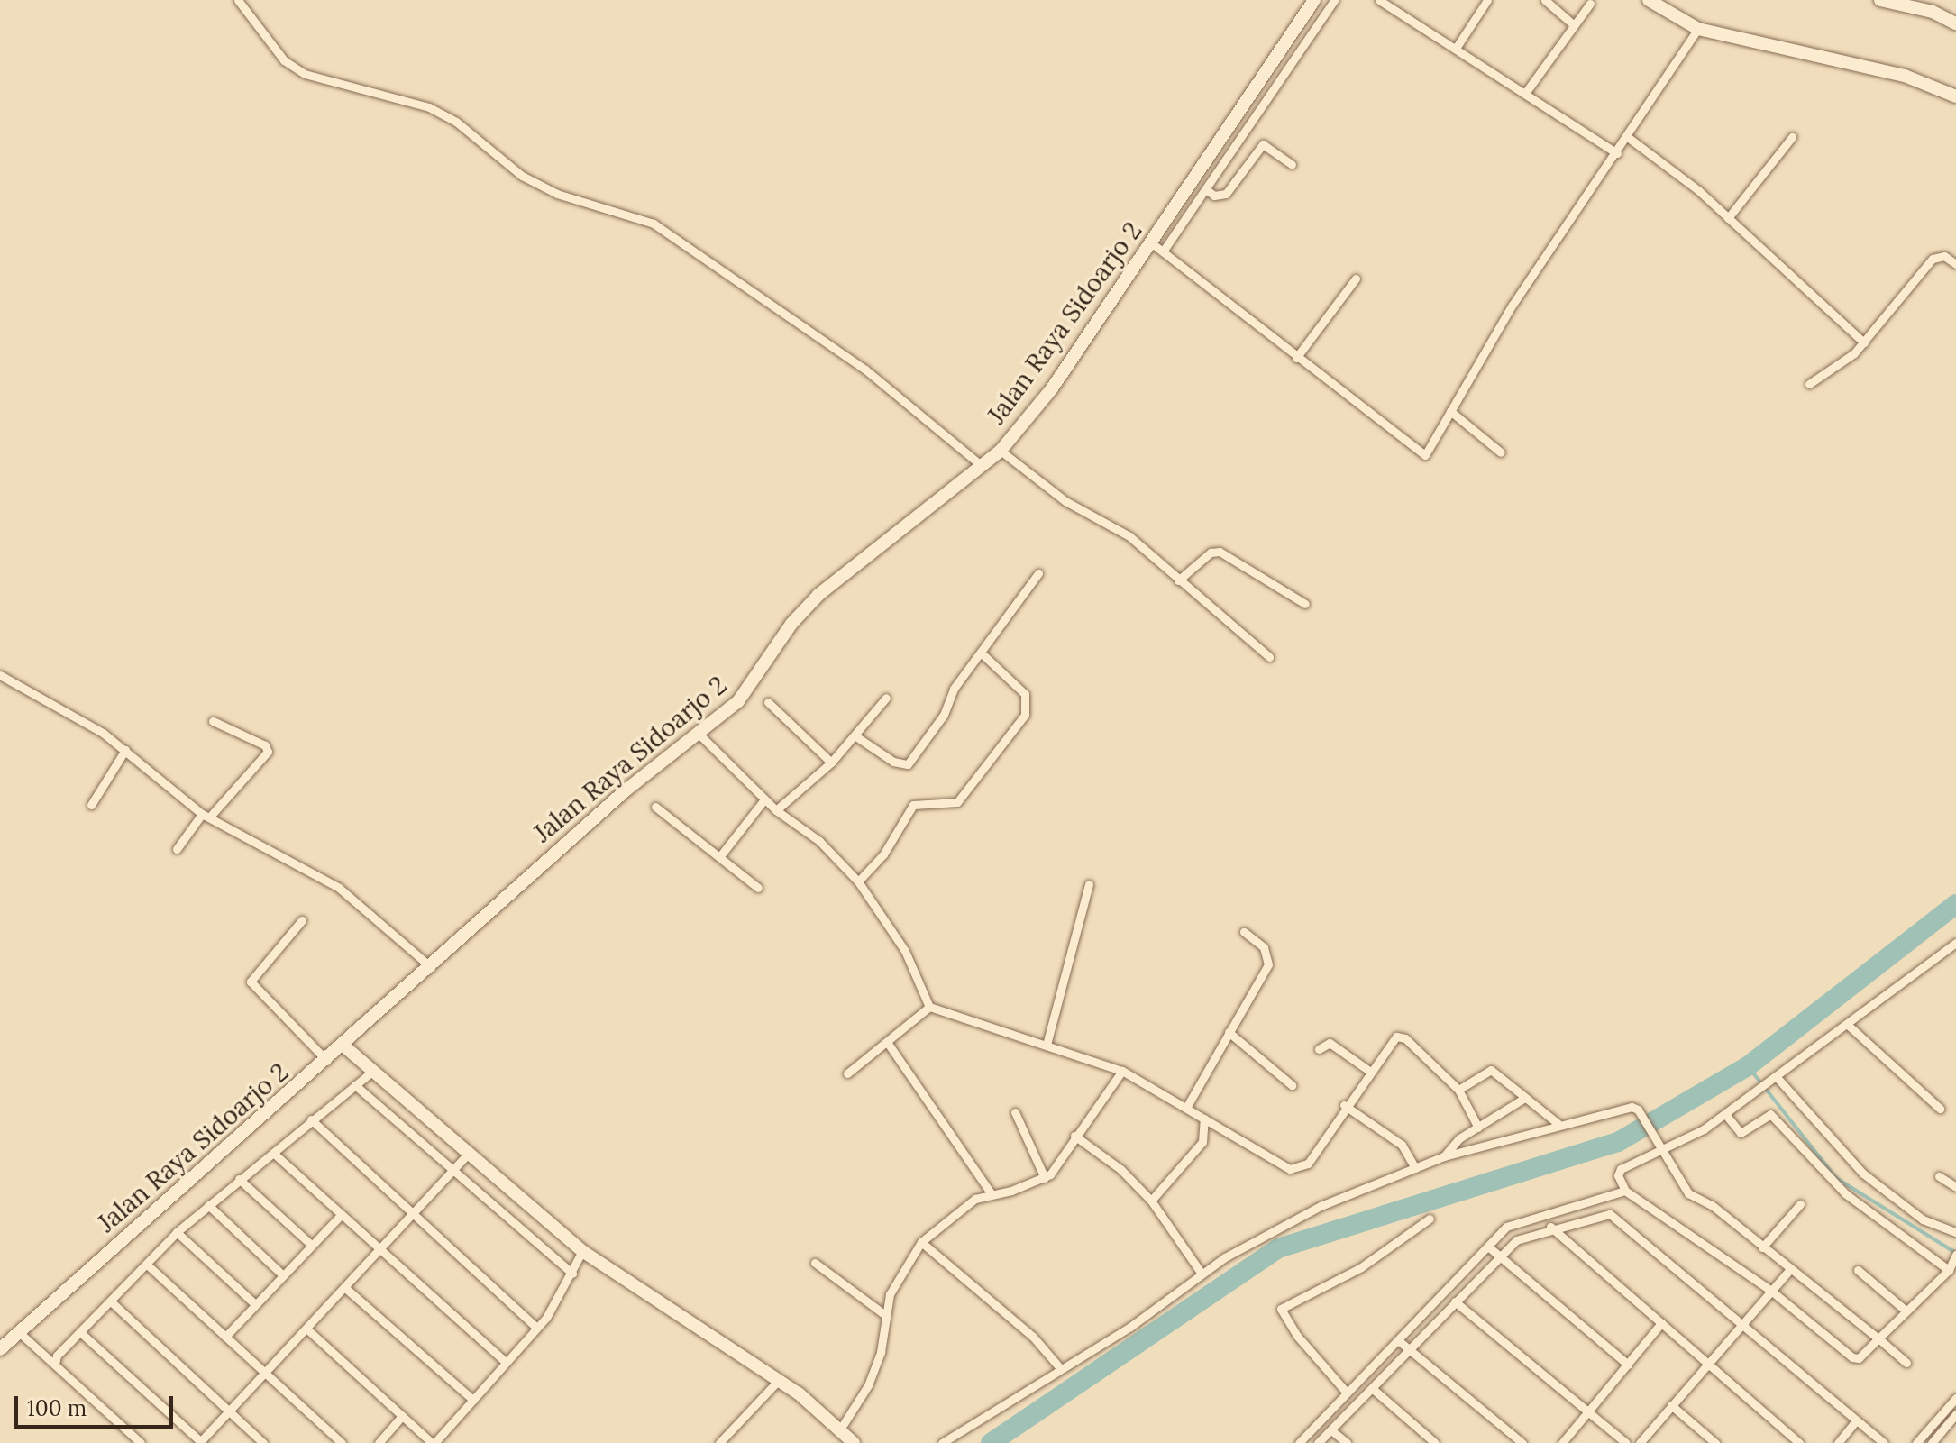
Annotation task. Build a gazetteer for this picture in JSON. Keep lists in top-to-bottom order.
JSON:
{
  "streets": {
    "street": ["Jalan Raya Sidoarjo 2"]
  },
  "scale_bar": "100 m"
}
